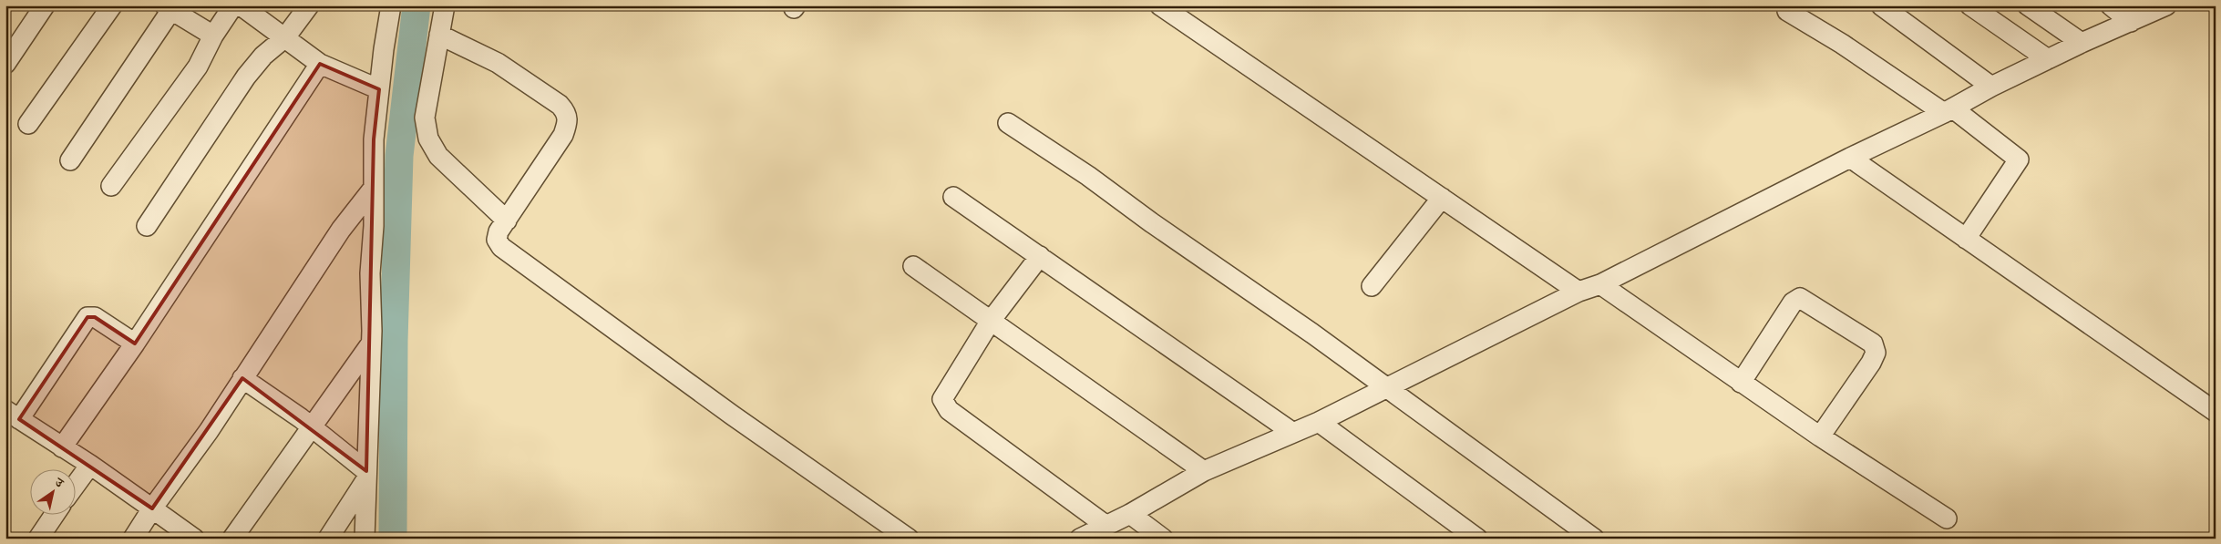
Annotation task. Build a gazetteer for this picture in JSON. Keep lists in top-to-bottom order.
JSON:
{
  "north": "top right"
}
